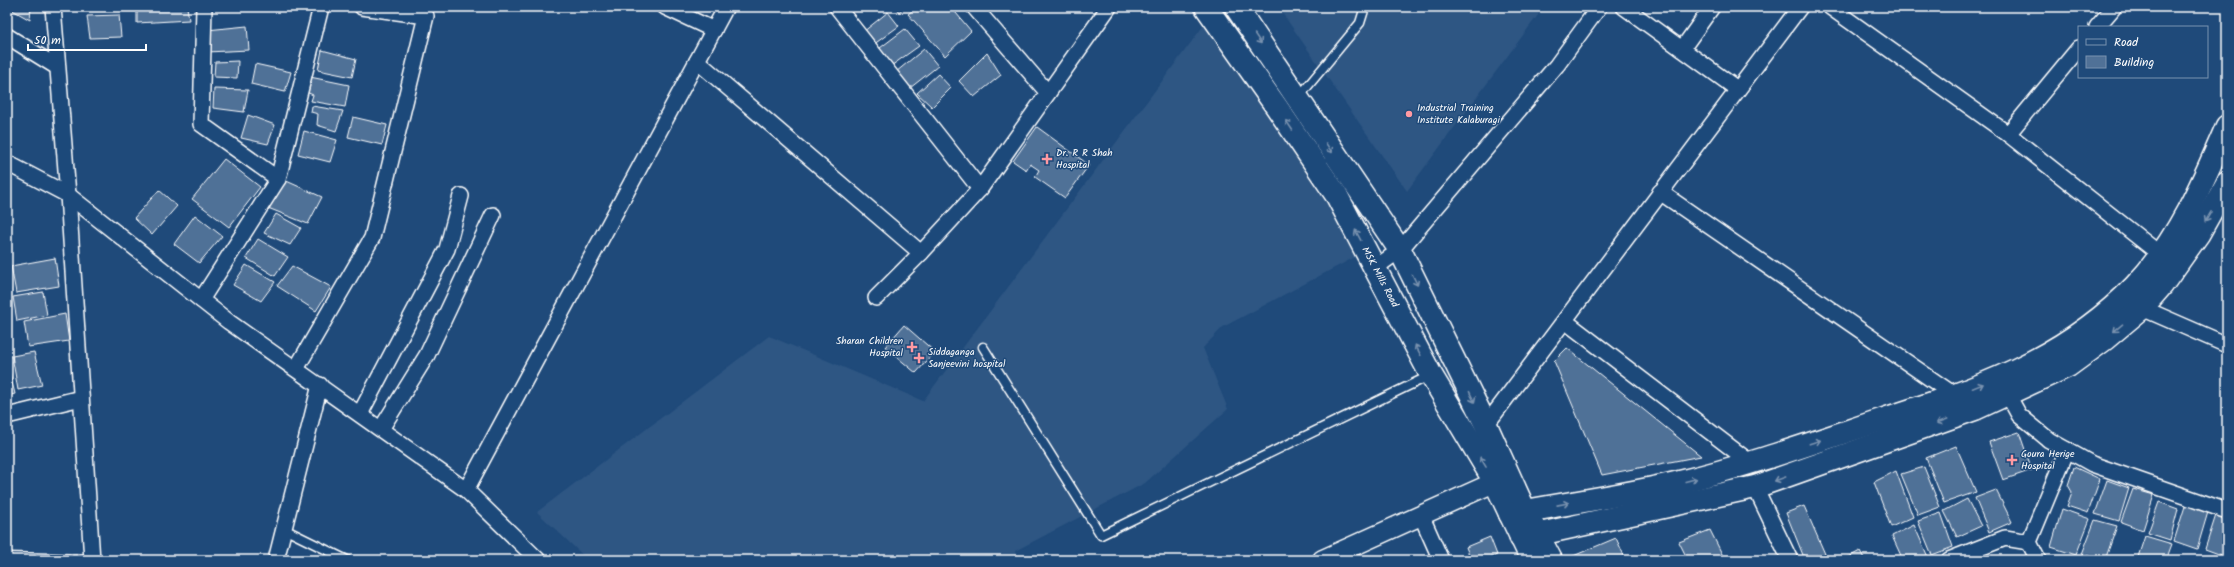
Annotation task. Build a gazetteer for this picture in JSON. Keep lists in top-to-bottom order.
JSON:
{
  "streets": {
    "main road": ["MSK Mills Road"]
  },
  "places": {
    "other": ["Industrial Training Institute Kalaburagi"],
    "health": [
      "Dr. R R Shah Hospital",
      "Sharan Children Hospital",
      "Siddaganga Sanjeevini hospital",
      "Goura Herige Hospital"
    ]
  },
  "legend": ["Road", "Building"],
  "scale_bar": "50 m"
}
